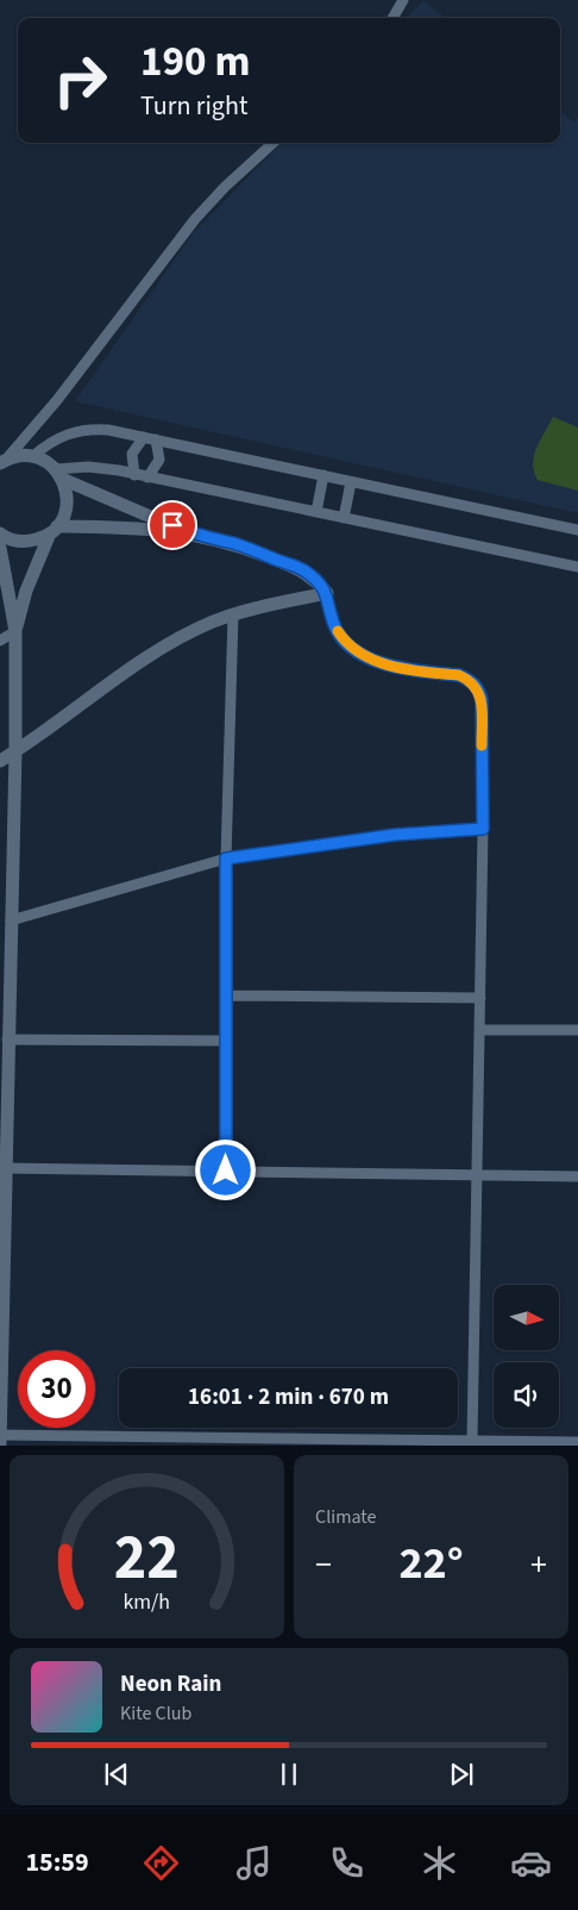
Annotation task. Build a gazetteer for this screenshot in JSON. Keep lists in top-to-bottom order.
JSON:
{
  "north": "right",
  "page": {
    "turn": ["190 m", "Turn right"],
    "limit": "30",
    "trip": "16:01 · 2 min · 670 m",
    "tile": "Climate",
    "heat": ["−", "22°", "+"],
    "song": ["Neon Rain", "Kite Club"],
    "tabs": "15:59",
    "gauge": ["22", "km/h"]
  }
}
